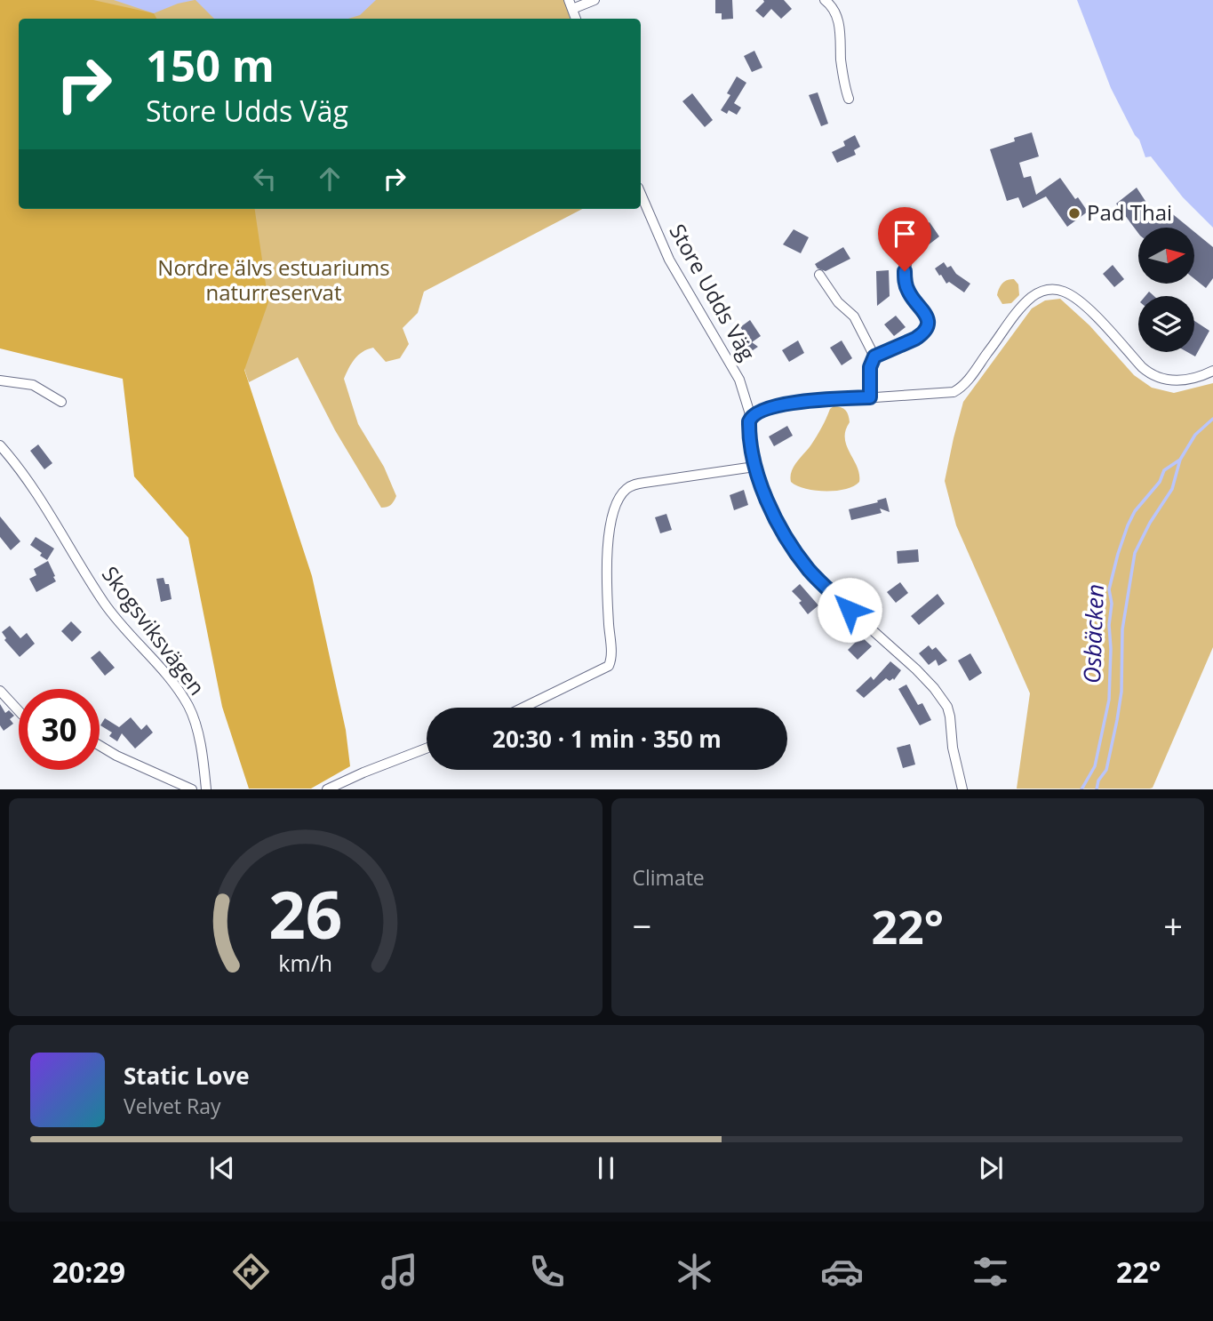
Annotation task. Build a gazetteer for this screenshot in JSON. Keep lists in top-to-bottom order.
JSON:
{
  "streets": {
    "street": ["Store Udds Väg", "Skogsviksvägen"]
  },
  "water": ["Osbäcken"],
  "parks": ["Nordre älvs estuariums naturreservat"],
  "places": ["Pad Thai"],
  "north": "right",
  "page": {
    "turn": ["150 m", "Store Udds Väg"],
    "limit": "30",
    "trip": "20:30 · 1 min · 350 m",
    "tile": "Climate",
    "heat": ["−", "22°", "+"],
    "song": ["Static Love", "Velvet Ray"],
    "tabs": ["20:29", "22°"],
    "gauge": ["26", "km/h"]
  }
}
